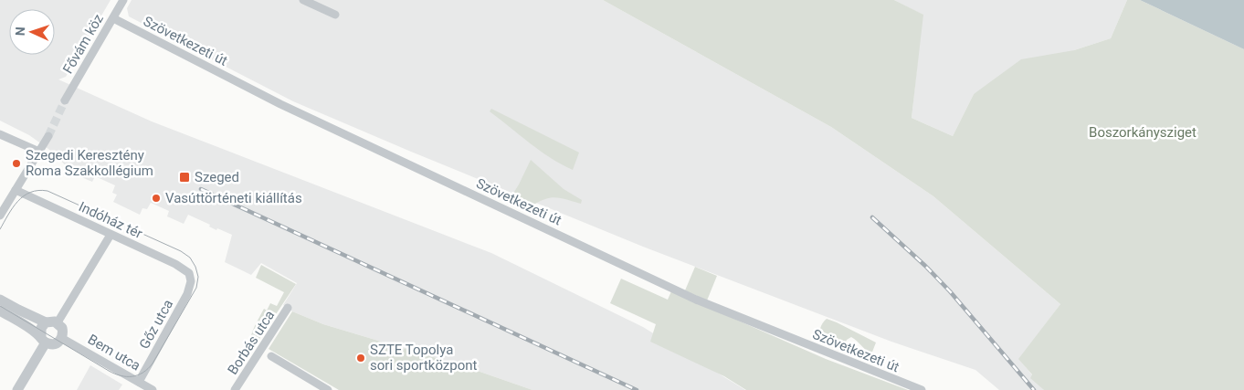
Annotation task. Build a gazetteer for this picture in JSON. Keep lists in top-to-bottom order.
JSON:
{
  "streets": {
    "street": [
      "Szövetkezeti út",
      "Fővám köz",
      "Indóház tér",
      "Gőz utca",
      "Borbás utca",
      "Bem utca"
    ]
  },
  "crossings": [
    ["Szövetkezeti út", "Fővám köz"],
    ["Indóház tér", "Gőz utca"],
    ["Gőz utca", "Bem utca"]
  ],
  "parks": ["Boszorkánysziget"],
  "places": {
    "other": ["Szegedi Keresztény Roma Szakkollégium", "Vasúttörténeti kiállítás", "SZTE Topolya sori sportközpont"],
    "transit": ["Szeged"]
  },
  "north": "left"
}
